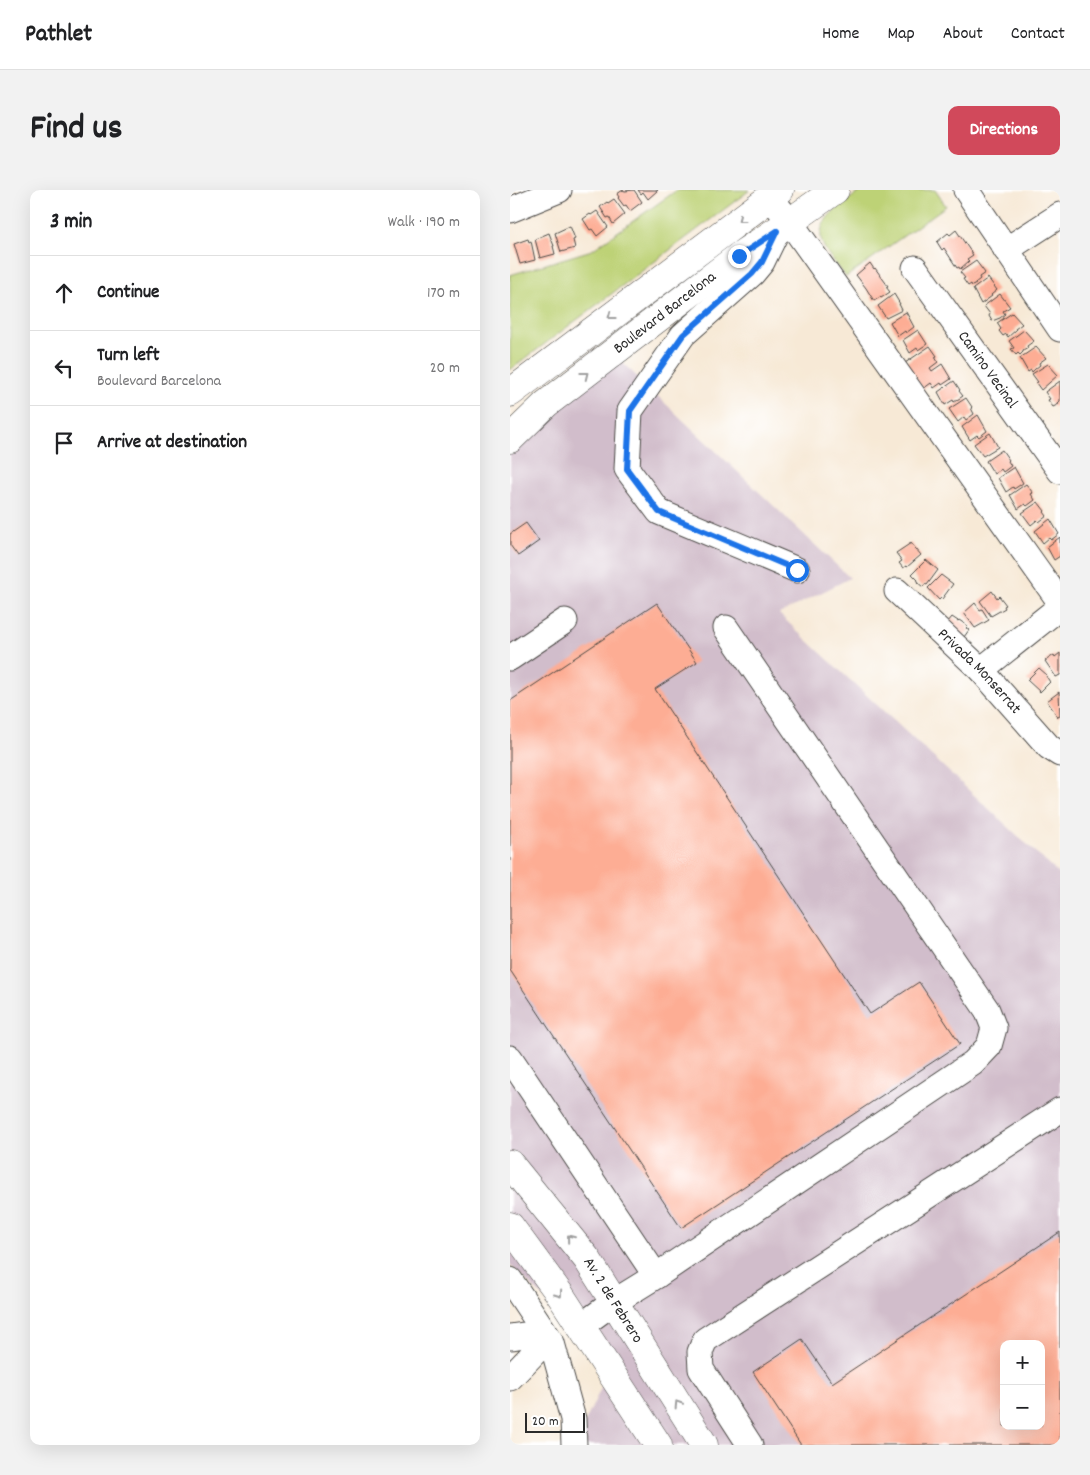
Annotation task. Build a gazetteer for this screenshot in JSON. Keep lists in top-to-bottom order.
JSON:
{
  "streets": {
    "main road": ["Boulevard Barcelona", "Av. 2 de Febrero"],
    "street": ["Camino Vecinal", "Privada Monserrat"]
  },
  "scale_bar": "20 m",
  "page": {
    "header": "Pathlet",
    "nav": [
      "Home",
      "Map",
      "About",
      "Contact"
    ],
    "title": "Find us",
    "buttons": "Directions",
    "heading": ["3 min", "Walk · 190 m"],
    "list": [
      ["Continue", "170 m"],
      ["Turn left", "Boulevard Barcelona", "20 m"],
      "Arrive at destination"
    ],
    "map_buttons": ["+", "−"],
    "scale": "20 m"
  }
}
